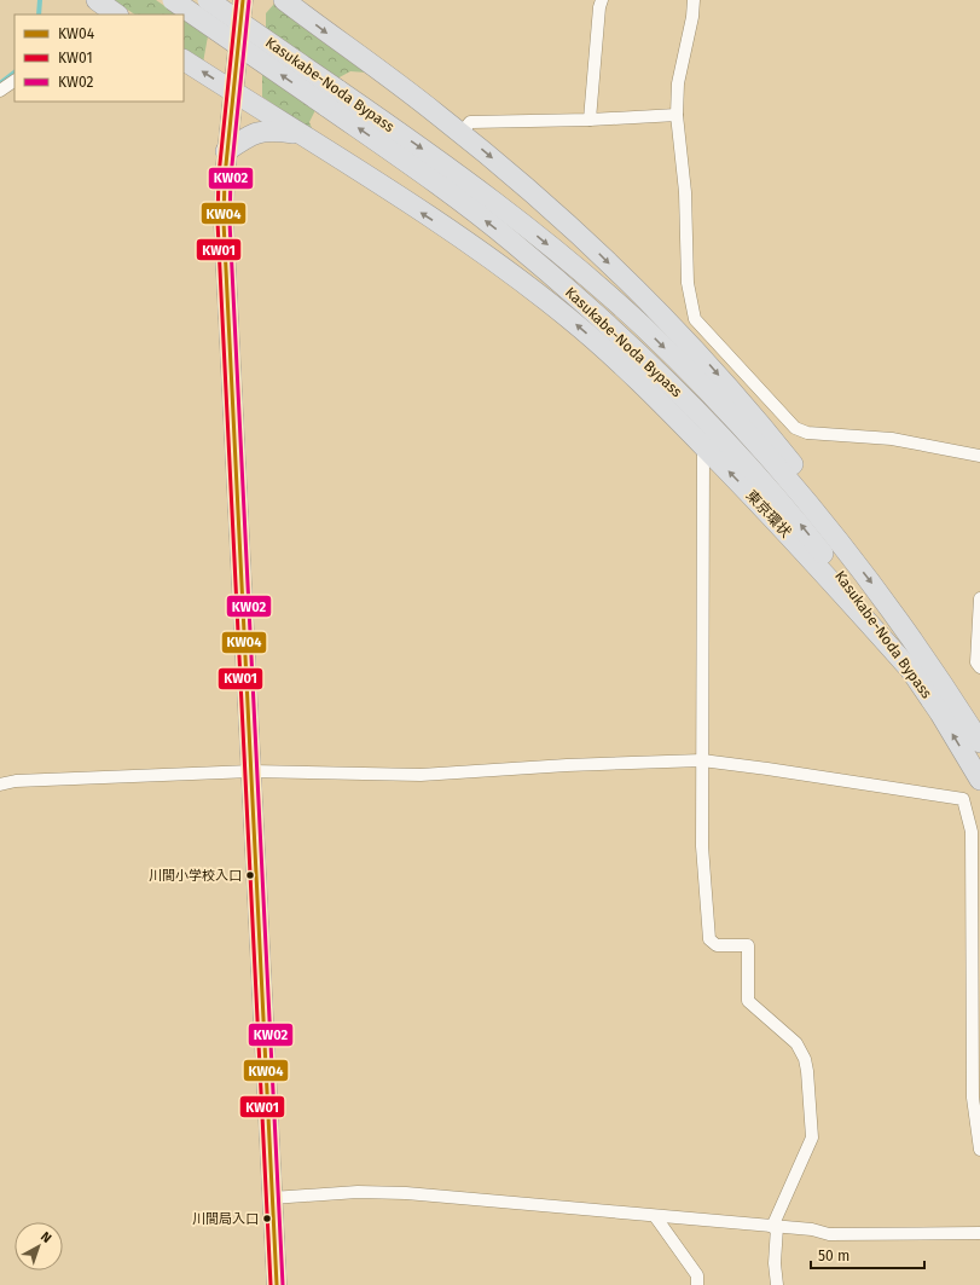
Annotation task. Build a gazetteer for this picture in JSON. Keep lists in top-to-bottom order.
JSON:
{
  "streets": {
    "highway": ["Kasukabe-Noda Bypass", "東京環状"]
  },
  "crossings": [
    ["Kasukabe-Noda Bypass", "東京環状"]
  ],
  "places": ["川間小学校入口", "川間局入口"],
  "lines": ["transit line KW04", "transit line KW01", "transit line KW02"],
  "legend": ["KW04", "KW01", "KW02"],
  "scale_bar": "50 m",
  "north": "top right"
}
